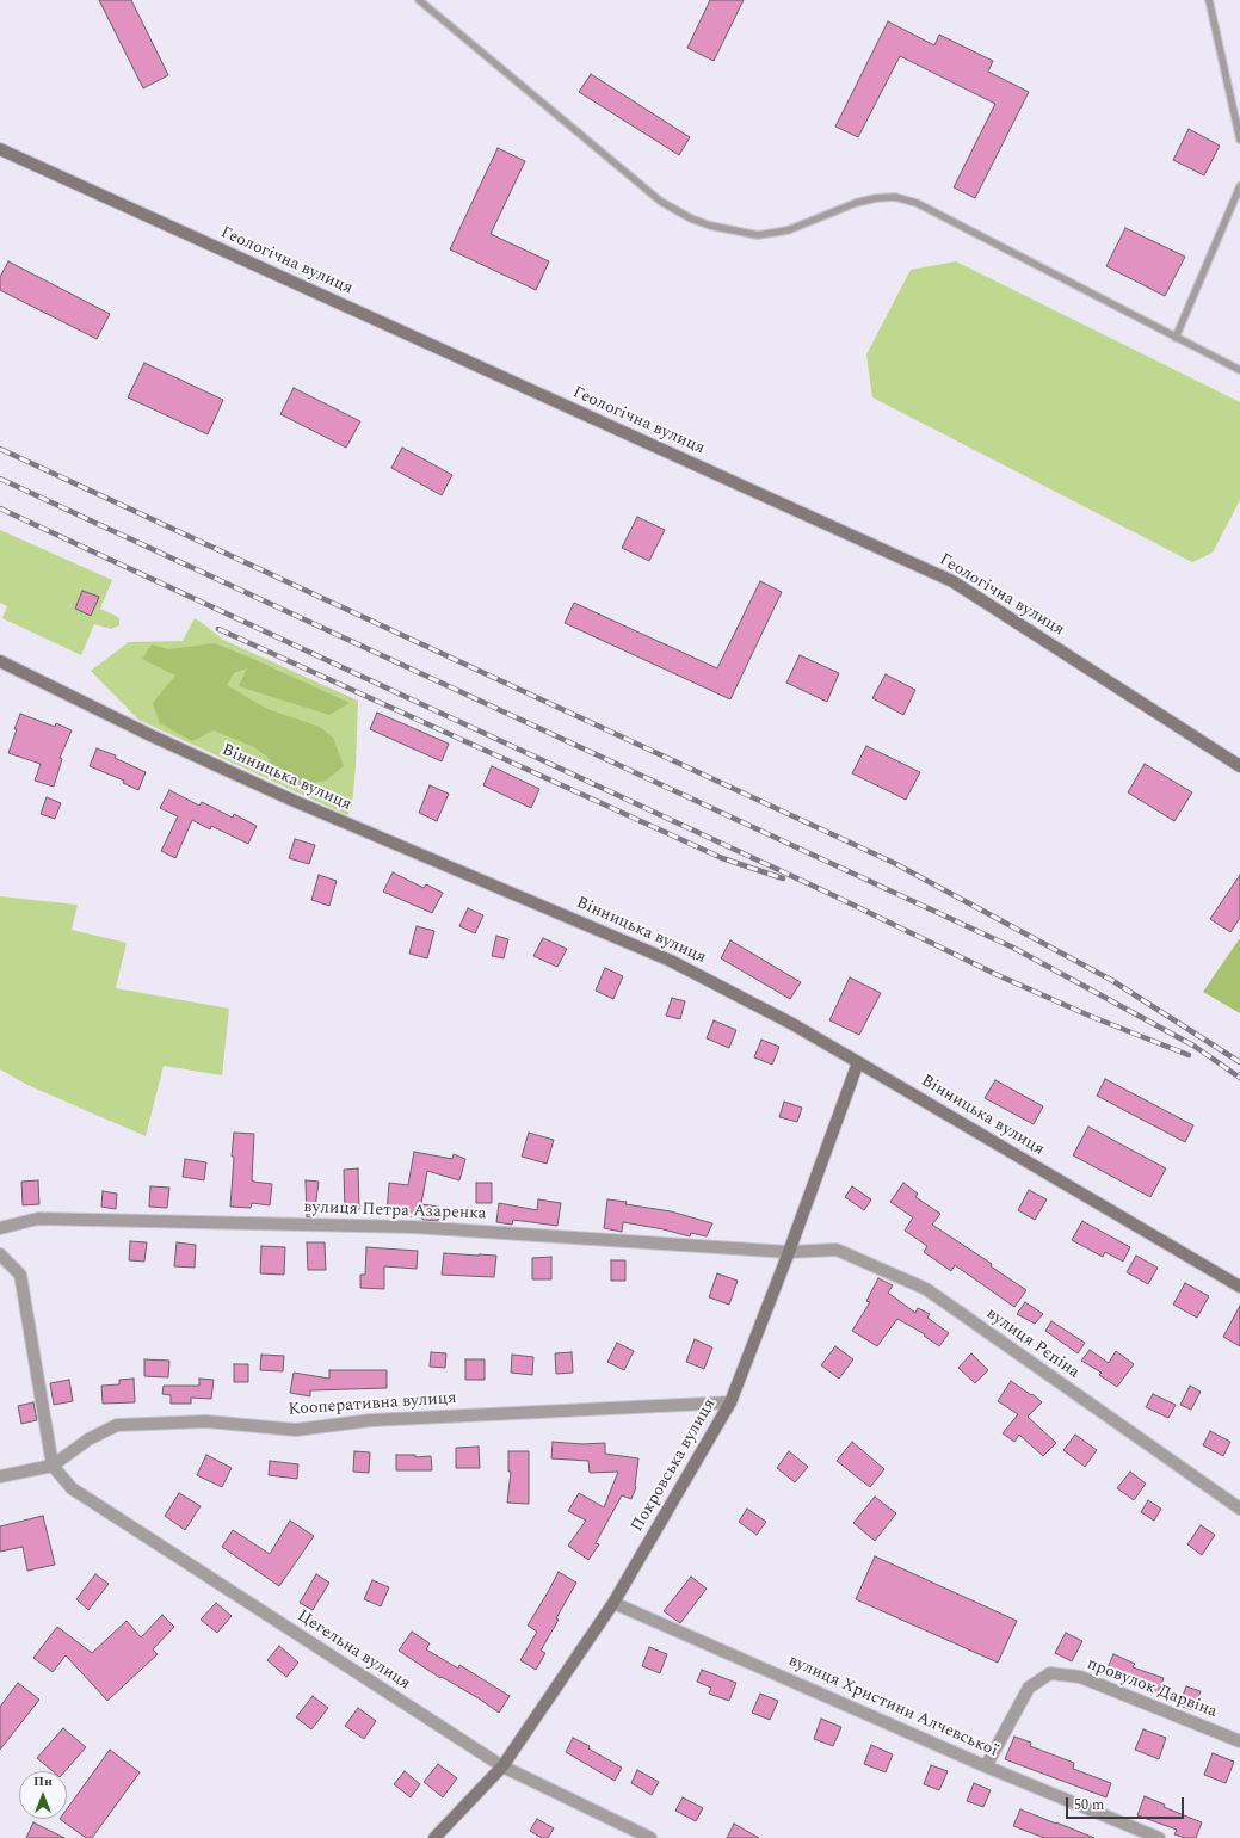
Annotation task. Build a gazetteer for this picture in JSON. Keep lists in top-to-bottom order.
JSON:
{
  "streets": {
    "street": [
      "Геологічна вулиця",
      "Вінницька вулиця",
      "вулиця Петра Азаренка",
      "вулиця Рєпіна",
      "Кооперативна вулиця",
      "Покровська вулиця",
      "Цегельна вулиця",
      "провулок Дарвіна",
      "вулиця Христини Алчевської"
    ]
  },
  "crossings": [
    ["Вінницька вулиця", "Покровська вулиця"],
    ["вулиця Петра Азаренка", "вулиця Рєпіна"],
    ["вулиця Петра Азаренка", "Покровська вулиця"],
    ["вулиця Рєпіна", "Покровська вулиця"],
    ["Кооперативна вулиця", "Покровська вулиця"],
    ["Кооперативна вулиця", "Цегельна вулиця"],
    ["Покровська вулиця", "Цегельна вулиця"],
    ["Покровська вулиця", "вулиця Христини Алчевської"],
    ["провулок Дарвіна", "вулиця Христини Алчевської"]
  ],
  "scale_bar": "50 m",
  "north": "top"
}
